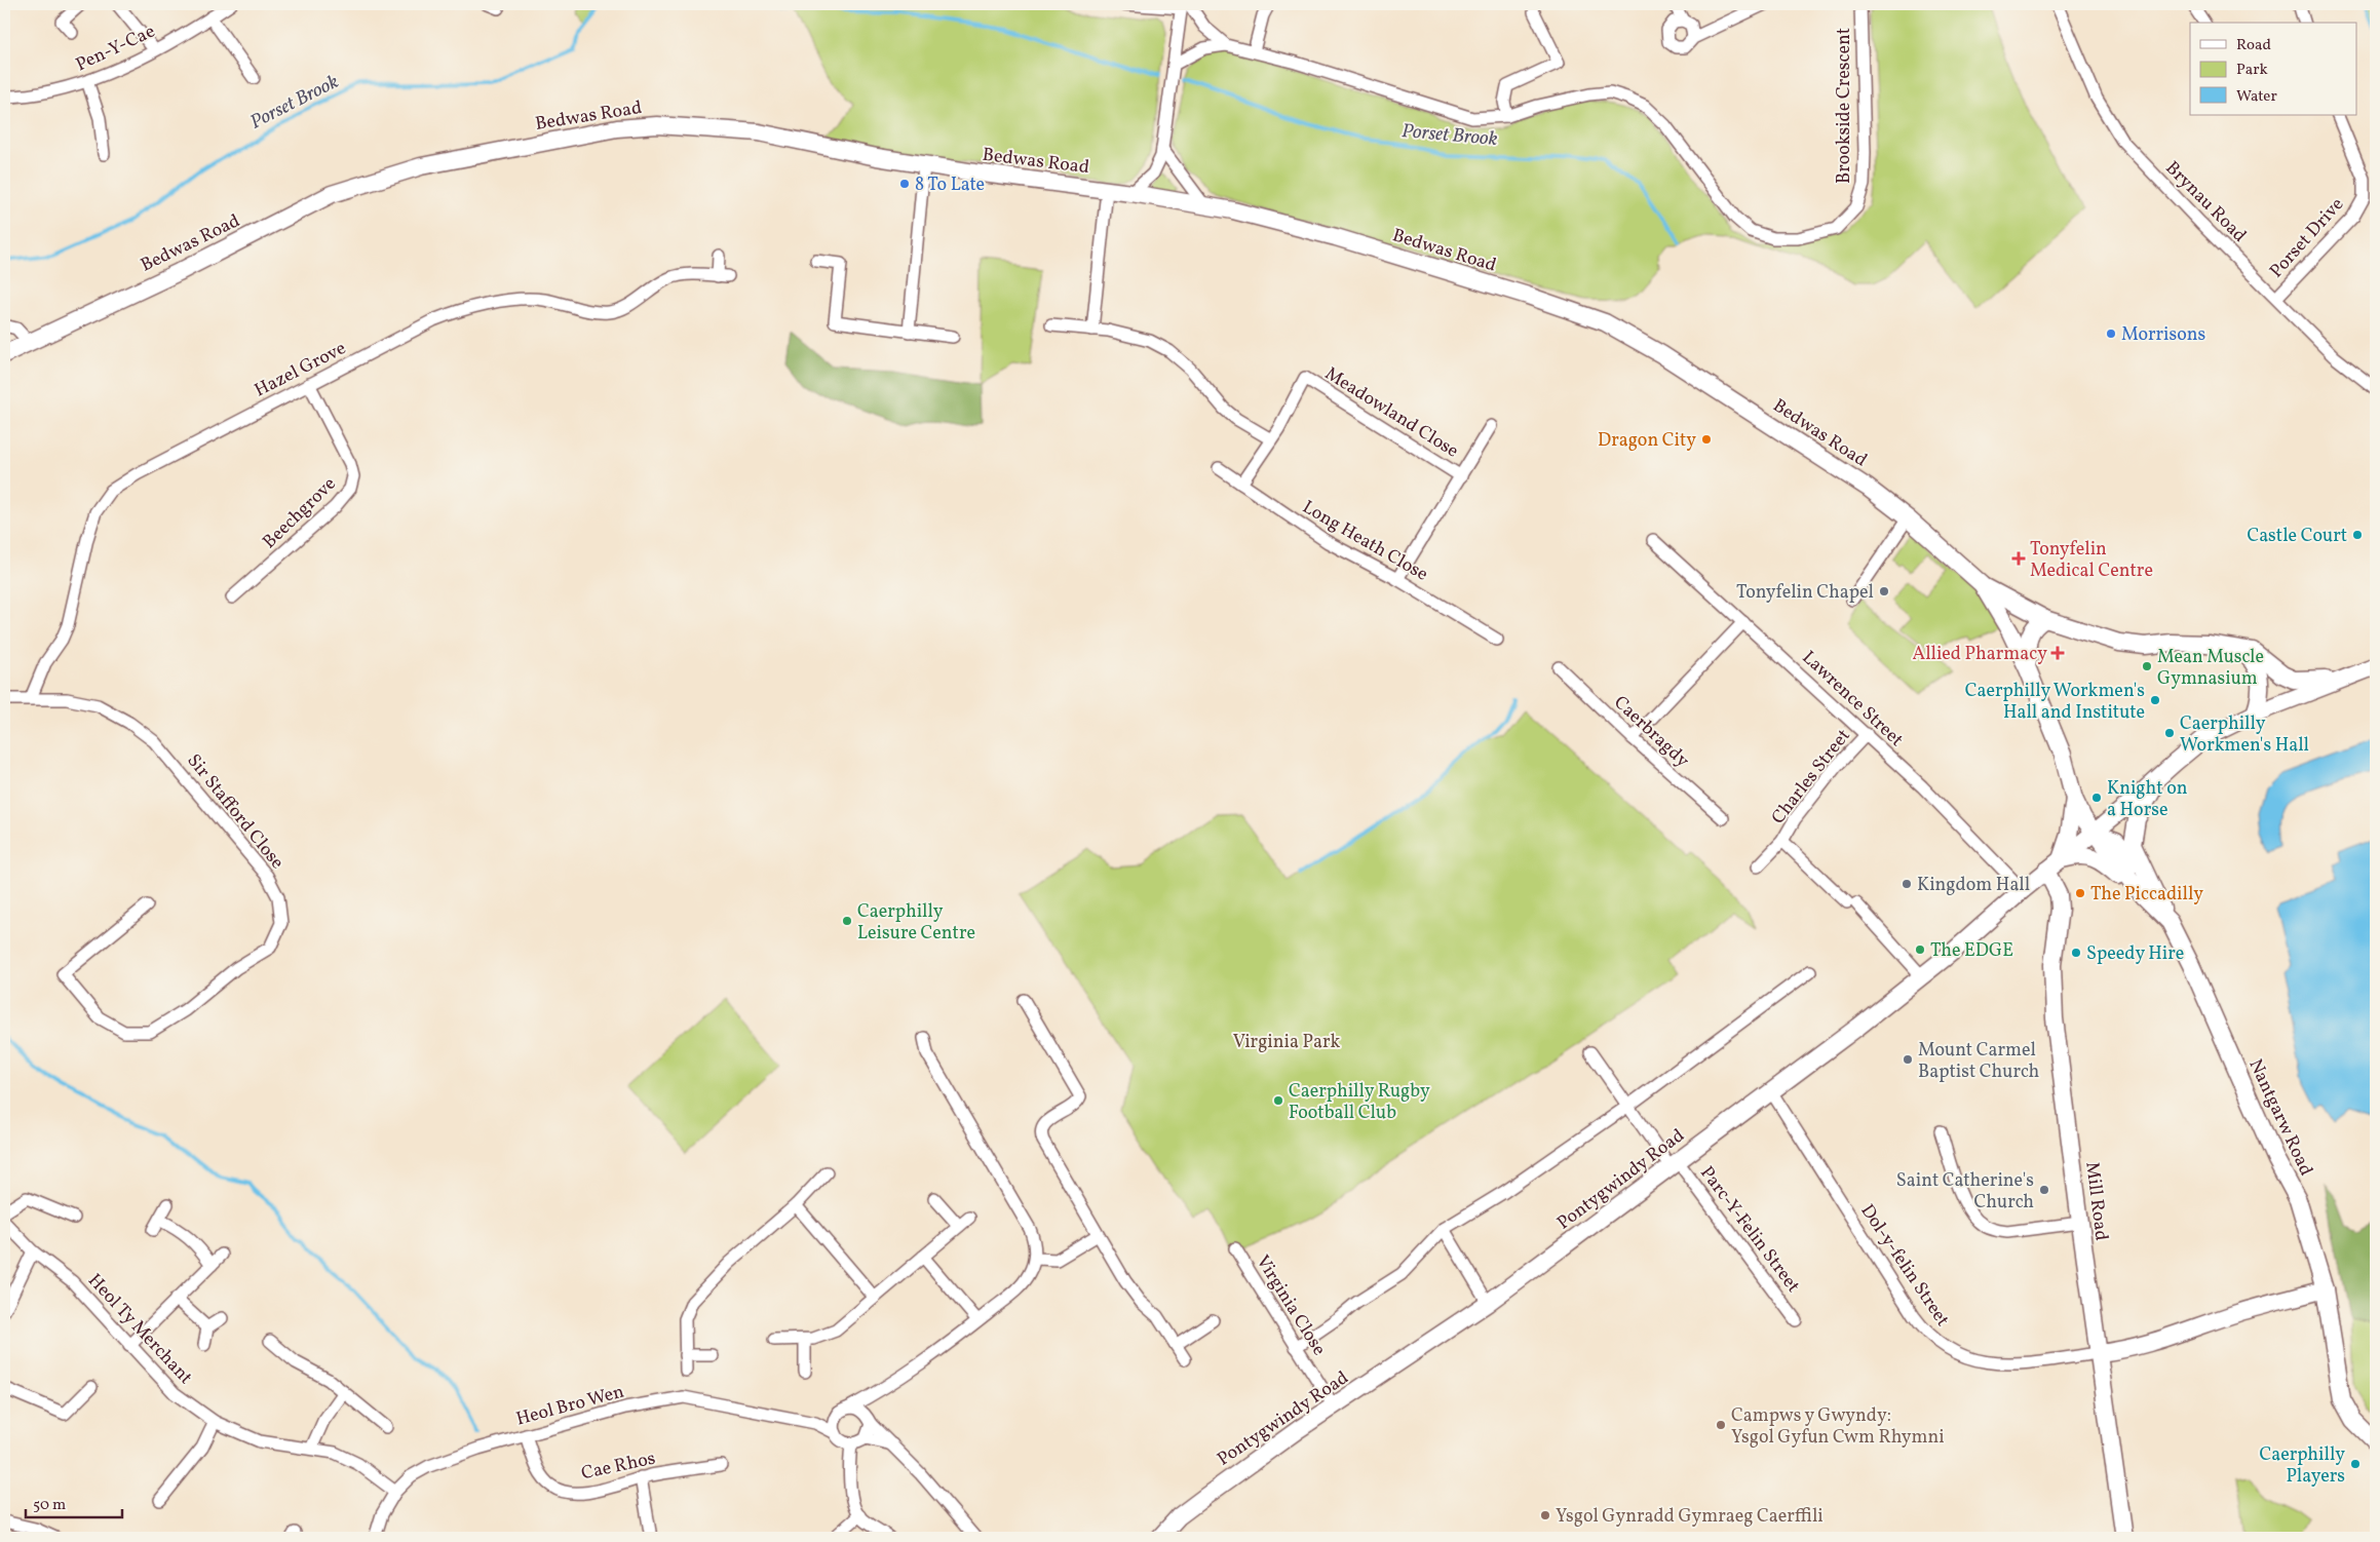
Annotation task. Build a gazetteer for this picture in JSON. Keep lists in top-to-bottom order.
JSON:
{
  "streets": {
    "main road": [
      "Bedwas Road",
      "Nantgarw Road",
      "Pontygwindy Road",
      "Mill Road"
    ],
    "street": [
      "Pen-Y-Cae",
      "Brookside Crescent",
      "Brynau Road",
      "Porset Drive",
      "Hazel Grove",
      "Meadowland Close",
      "Beechgrove",
      "Long Heath Close",
      "Lawrence Street",
      "Caerbragdy",
      "Charles Street",
      "Sir Stafford Close",
      "Parc-Y-Felin Street",
      "Dol-y-felin Street",
      "Virginia Close",
      "Heol Ty Merchant",
      "Heol Bro Wen",
      "Cae Rhos"
    ]
  },
  "crossings": [
    ["Brynau Road", "Porset Drive"],
    ["Hazel Grove", "Beechgrove"],
    ["Hazel Grove", "Sir Stafford Close"],
    ["Meadowland Close", "Long Heath Close"],
    ["Lawrence Street", "Charles Street"],
    ["Lawrence Street", "Pontygwindy Road"],
    ["Charles Street", "Pontygwindy Road"],
    ["Nantgarw Road", "Pontygwindy Road"],
    ["Pontygwindy Road", "Mill Road"],
    ["Pontygwindy Road", "Parc-Y-Felin Street"],
    ["Pontygwindy Road", "Dol-y-felin Street"],
    ["Pontygwindy Road", "Virginia Close"],
    ["Mill Road", "Dol-y-felin Street"],
    ["Heol Ty Merchant", "Heol Bro Wen"],
    ["Heol Bro Wen", "Cae Rhos"]
  ],
  "water": ["Porset Brook"],
  "parks": ["Virginia Park"],
  "places": {
    "other": [
      "8 To Late",
      "Morrisons",
      "Dragon City",
      "Castle Court",
      "Tonyfelin Chapel",
      "Mean Muscle Gymnasium",
      "Caerphilly Workmen's Hall and Institute",
      "Caerphilly Workmen's Hall",
      "Knight on a Horse",
      "Kingdom Hall",
      "The Piccadilly",
      "Caerphilly Leisure Centre",
      "The EDGE",
      "Speedy Hire",
      "Mount Carmel Baptist Church",
      "Caerphilly Rugby Football Club",
      "Saint Catherine's Church",
      "Campws y Gwyndy: Ysgol Gyfun Cwm Rhymni",
      "Caerphilly Players",
      "Ysgol Gynradd Gymraeg Caerffili"
    ],
    "health": ["Tonyfelin Medical Centre", "Allied Pharmacy"]
  },
  "legend": ["Road", "Park", "Water"],
  "scale_bar": "50 m"
}
